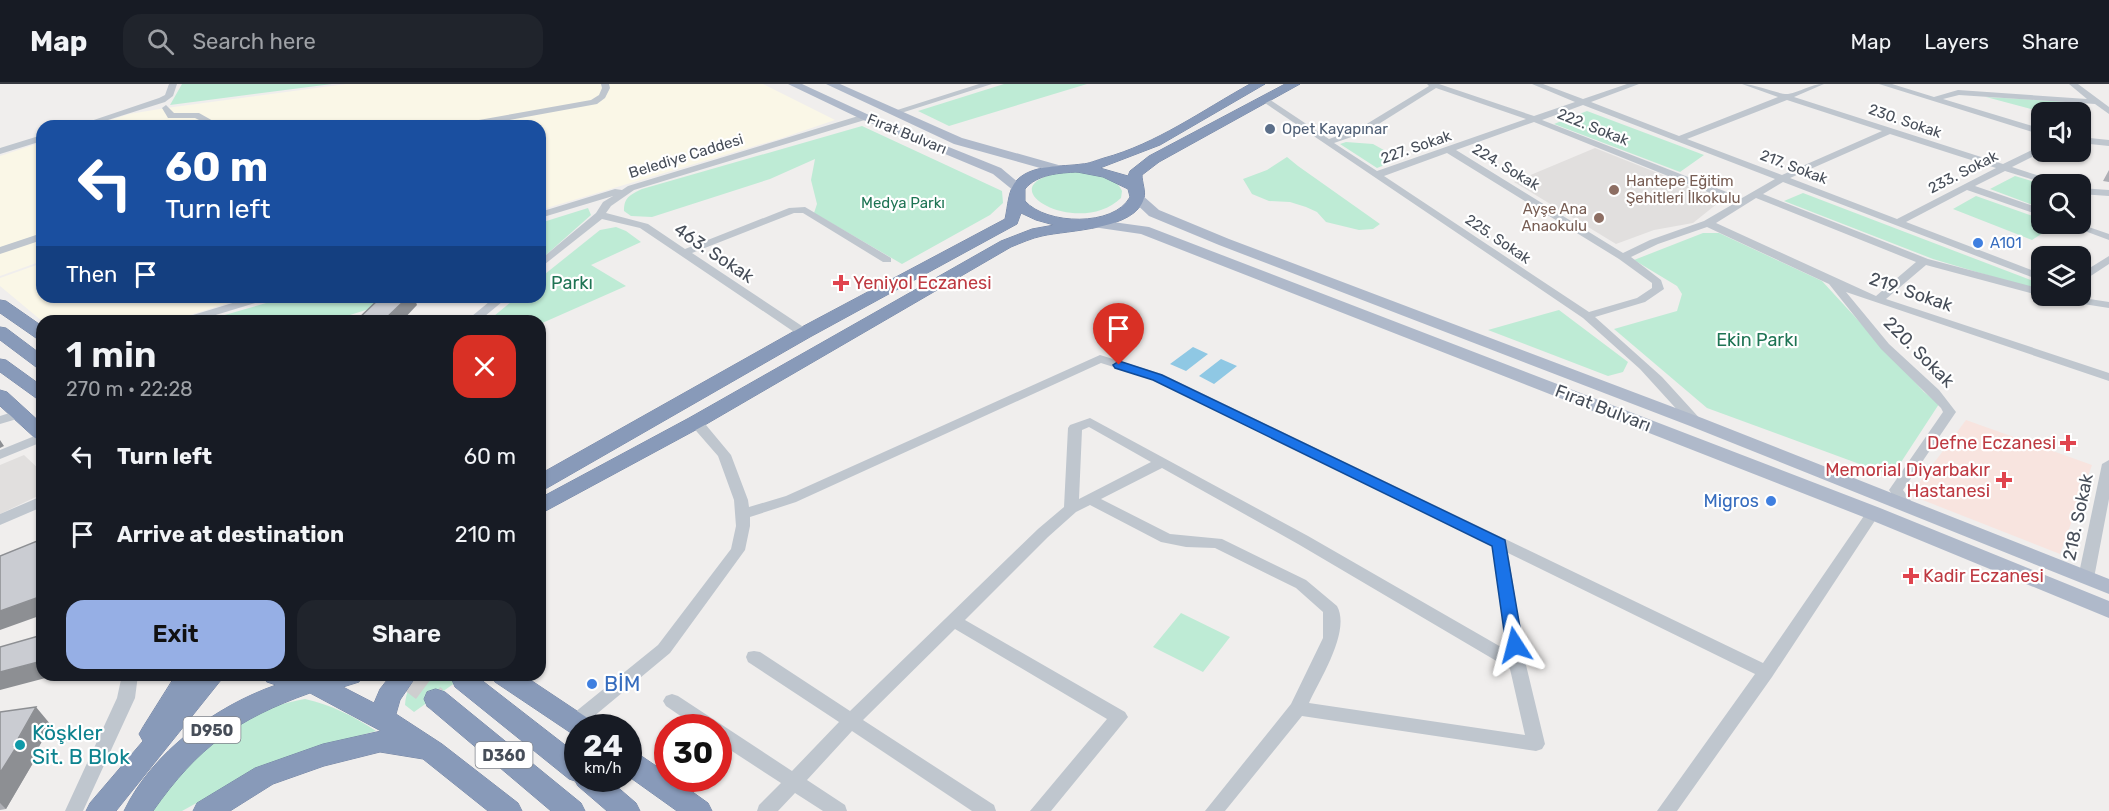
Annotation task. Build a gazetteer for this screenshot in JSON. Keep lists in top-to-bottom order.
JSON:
{
  "streets": {
    "highway": ["D950", "D360"],
    "main road": ["Fırat Bulvarı"],
    "street": [
      "230. Sokak",
      "222. Sokak",
      "227. Sokak",
      "Belediye Caddesi",
      "224. Sokak",
      "217. Sokak",
      "233. Sokak",
      "225. Sokak",
      "463. Sokak",
      "219. Sokak",
      "220. Sokak",
      "218. Sokak"
    ]
  },
  "crossings": [
    ["230. Sokak", "233. Sokak"],
    ["222. Sokak", "227. Sokak"],
    ["Fırat Bulvarı", "Belediye Caddesi"],
    ["Fırat Bulvarı", "225. Sokak"],
    ["Fırat Bulvarı", "220. Sokak"],
    ["Fırat Bulvarı", "218. Sokak"],
    ["227. Sokak", "224. Sokak"],
    ["227. Sokak", "217. Sokak"],
    ["227. Sokak", "225. Sokak"],
    ["Belediye Caddesi", "463. Sokak"],
    ["224. Sokak", "225. Sokak"],
    ["217. Sokak", "233. Sokak"],
    ["219. Sokak", "220. Sokak"]
  ],
  "parks": ["Medya Parkı", "Parkı", "Ekin Parkı"],
  "places": {
    "other": [
      "Opet Kayapınar",
      "Hantepe Eğitim Şehitleri İlkokulu",
      "Ayşe Ana Anaokulu",
      "A101",
      "Migros",
      "BİM",
      "Köşkler Sit. B Blok"
    ],
    "health": [
      "Yeniyol Eczanesi",
      "Defne Eczanesi",
      "Memorial Diyarbakır Hastanesi",
      "Kadir Eczanesi"
    ]
  },
  "page": {
    "header": "Map",
    "search": "Search here",
    "nav": ["Map", "Layers", "Share"],
    "turn": ["60 m", "Turn left"],
    "then": "Then",
    "heading": ["1 min", "270 m · 22:28"],
    "list": [
      {
        "name": "Turn left",
        "value": "60 m"
      },
      {
        "name": "Arrive at destination",
        "value": "210 m"
      }
    ],
    "buttons": ["Exit", "Share"],
    "speed": "24 km/h",
    "limit": "30"
  }
}
